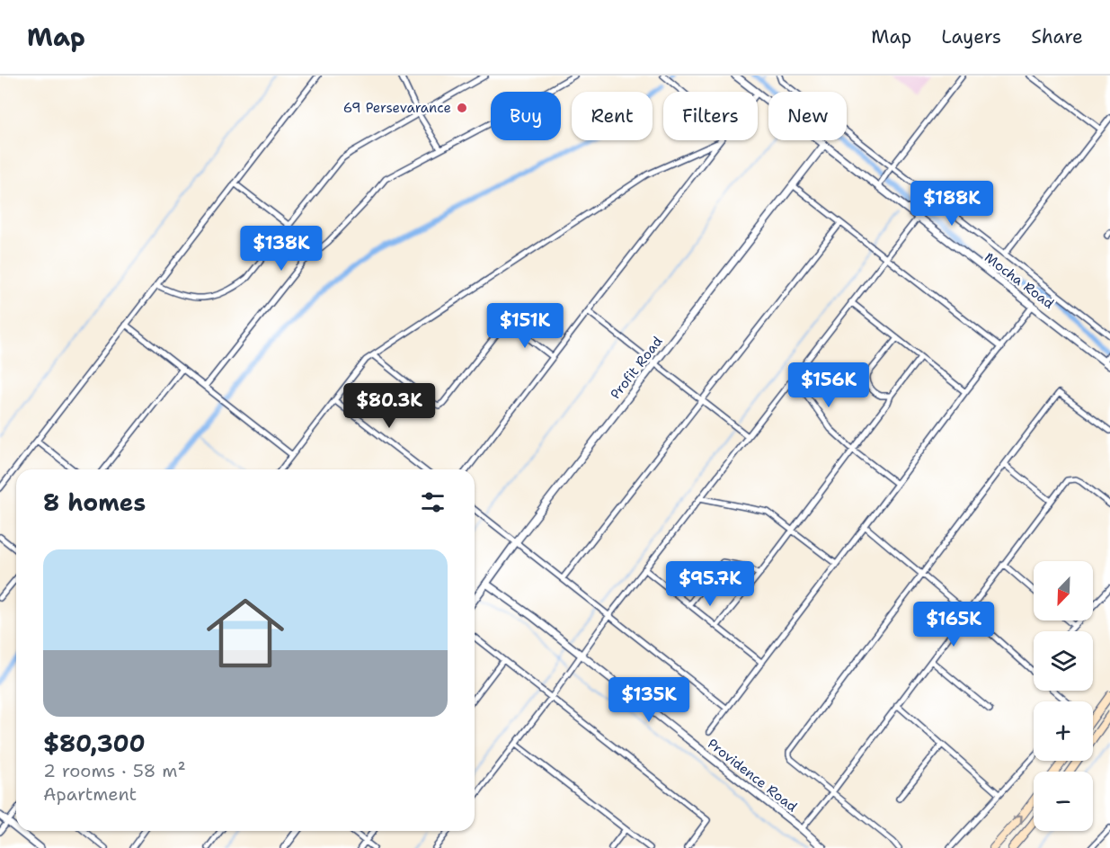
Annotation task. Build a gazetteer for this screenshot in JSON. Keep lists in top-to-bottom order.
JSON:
{
  "streets": {
    "street": ["Mocha Road", "Profit Road", "Providence Road"]
  },
  "crossings": [
    ["Mocha Road", "Profit Road"],
    ["Profit Road", "Providence Road"]
  ],
  "places": ["69 Persevarance"],
  "north": "bottom left",
  "page": {
    "header": "Map",
    "nav": ["Map", "Layers", "Share"],
    "chip": [
      "Buy",
      "Rent",
      "Filters",
      "New"
    ],
    "price": [
      "$188K",
      "$138K",
      "$151K",
      "$156K",
      "$80.3K",
      "$95.7K",
      "$165K",
      "$135K"
    ],
    "heading": "8 homes",
    "list": [
      {
        "name": "$80,300",
        "note": "2 rooms · 58 m² · Apartment"
      }
    ],
    "map_buttons": ["+", "−"]
  }
}
